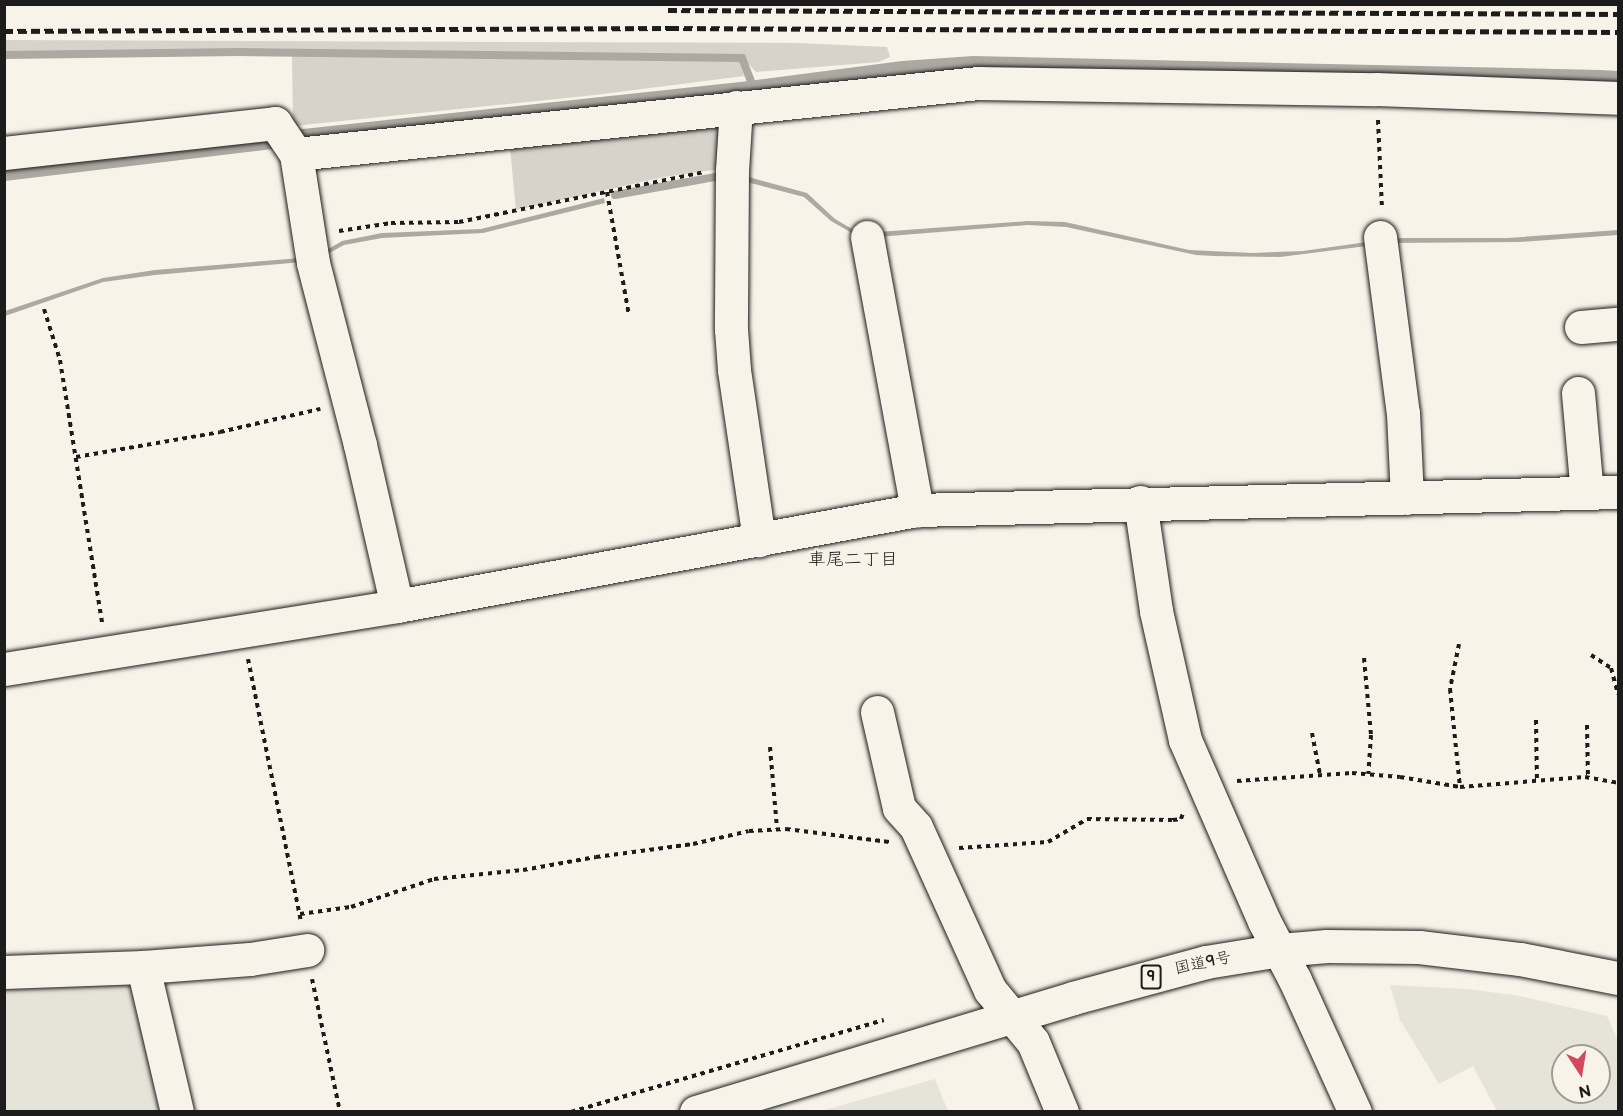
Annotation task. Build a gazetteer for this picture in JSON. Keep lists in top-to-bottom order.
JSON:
{
  "streets": {
    "main road": ["国道9号", "9"]
  },
  "districts": ["車尾二丁目"],
  "north": "bottom"
}
